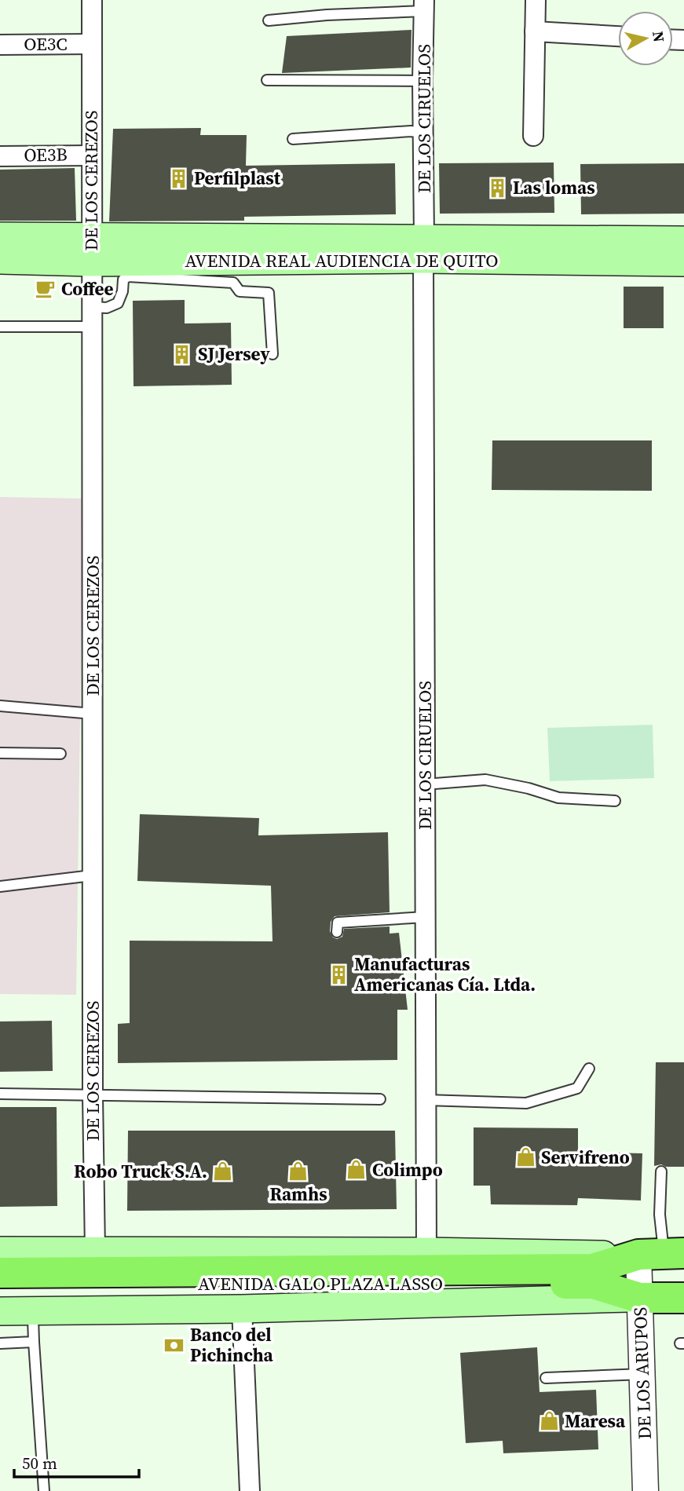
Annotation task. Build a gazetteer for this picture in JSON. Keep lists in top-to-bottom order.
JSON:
{
  "streets": {
    "main road": ["AVENIDA REAL AUDIENCIA DE QUITO", "AVENIDA GALO PLAZA LASSO"],
    "street": [
      "OE3C",
      "DE LOS CIRUELOS",
      "OE3B",
      "DE LOS CEREZOS",
      "DE LOS ARUPOS"
    ]
  },
  "crossings": [
    ["OE3C", "DE LOS CEREZOS"],
    ["DE LOS CIRUELOS", "AVENIDA REAL AUDIENCIA DE QUITO"],
    ["DE LOS CIRUELOS", "AVENIDA GALO PLAZA LASSO"],
    ["OE3B", "DE LOS CEREZOS"],
    ["DE LOS CEREZOS", "AVENIDA REAL AUDIENCIA DE QUITO"],
    ["DE LOS CEREZOS", "AVENIDA GALO PLAZA LASSO"],
    ["AVENIDA GALO PLAZA LASSO", "DE LOS ARUPOS"]
  ],
  "places": {
    "building": [
      "Perfilplast",
      "Las lomas",
      "SJ Jersey",
      "Manufacturas Americanas Cía. Ltda."
    ],
    "cafe": ["Coffee"],
    "shop": [
      "Servifreno",
      "Colimpo",
      "Ramhs",
      "Robo Truck S.A.",
      "Maresa"
    ],
    "bank": ["Banco del Pichincha"]
  },
  "scale_bar": "50 m",
  "north": "right"
}
